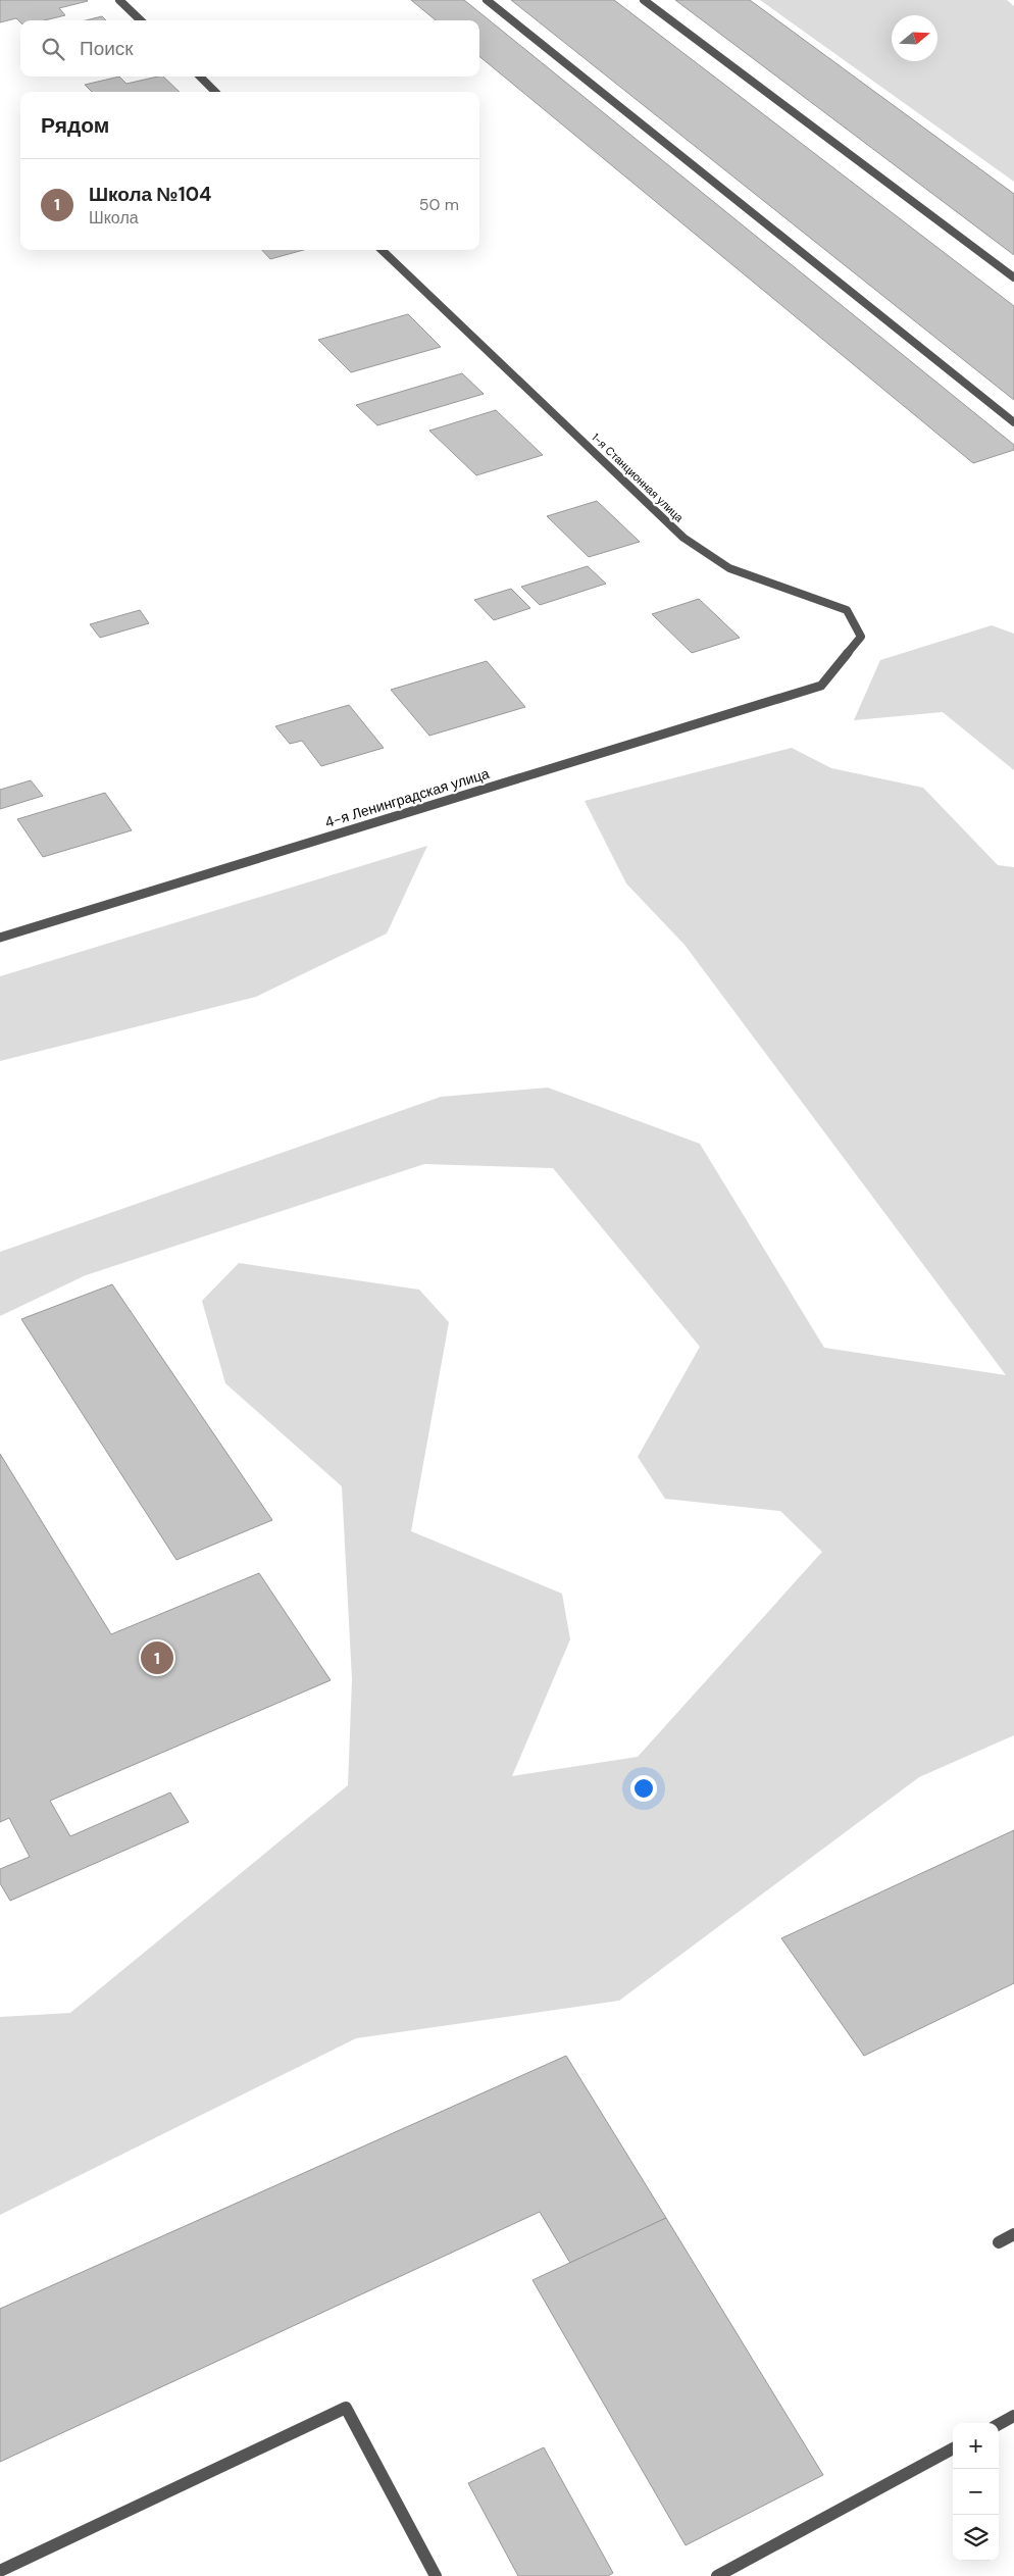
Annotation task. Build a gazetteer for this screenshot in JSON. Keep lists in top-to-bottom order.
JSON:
{
  "streets": {
    "street": ["1-я Станционная улица", "4-я Ленинградская улица"]
  },
  "crossings": [
    ["1-я Станционная улица", "4-я Ленинградская улица"]
  ],
  "north": "right",
  "page": {
    "search": "Поиск",
    "heading": "Рядом",
    "list": [
      {
        "mark": "1",
        "name": "Школа №104",
        "note": "Школа",
        "value": "50 m"
      }
    ],
    "pins": "1",
    "map_buttons": ["+", "−"]
  }
}
